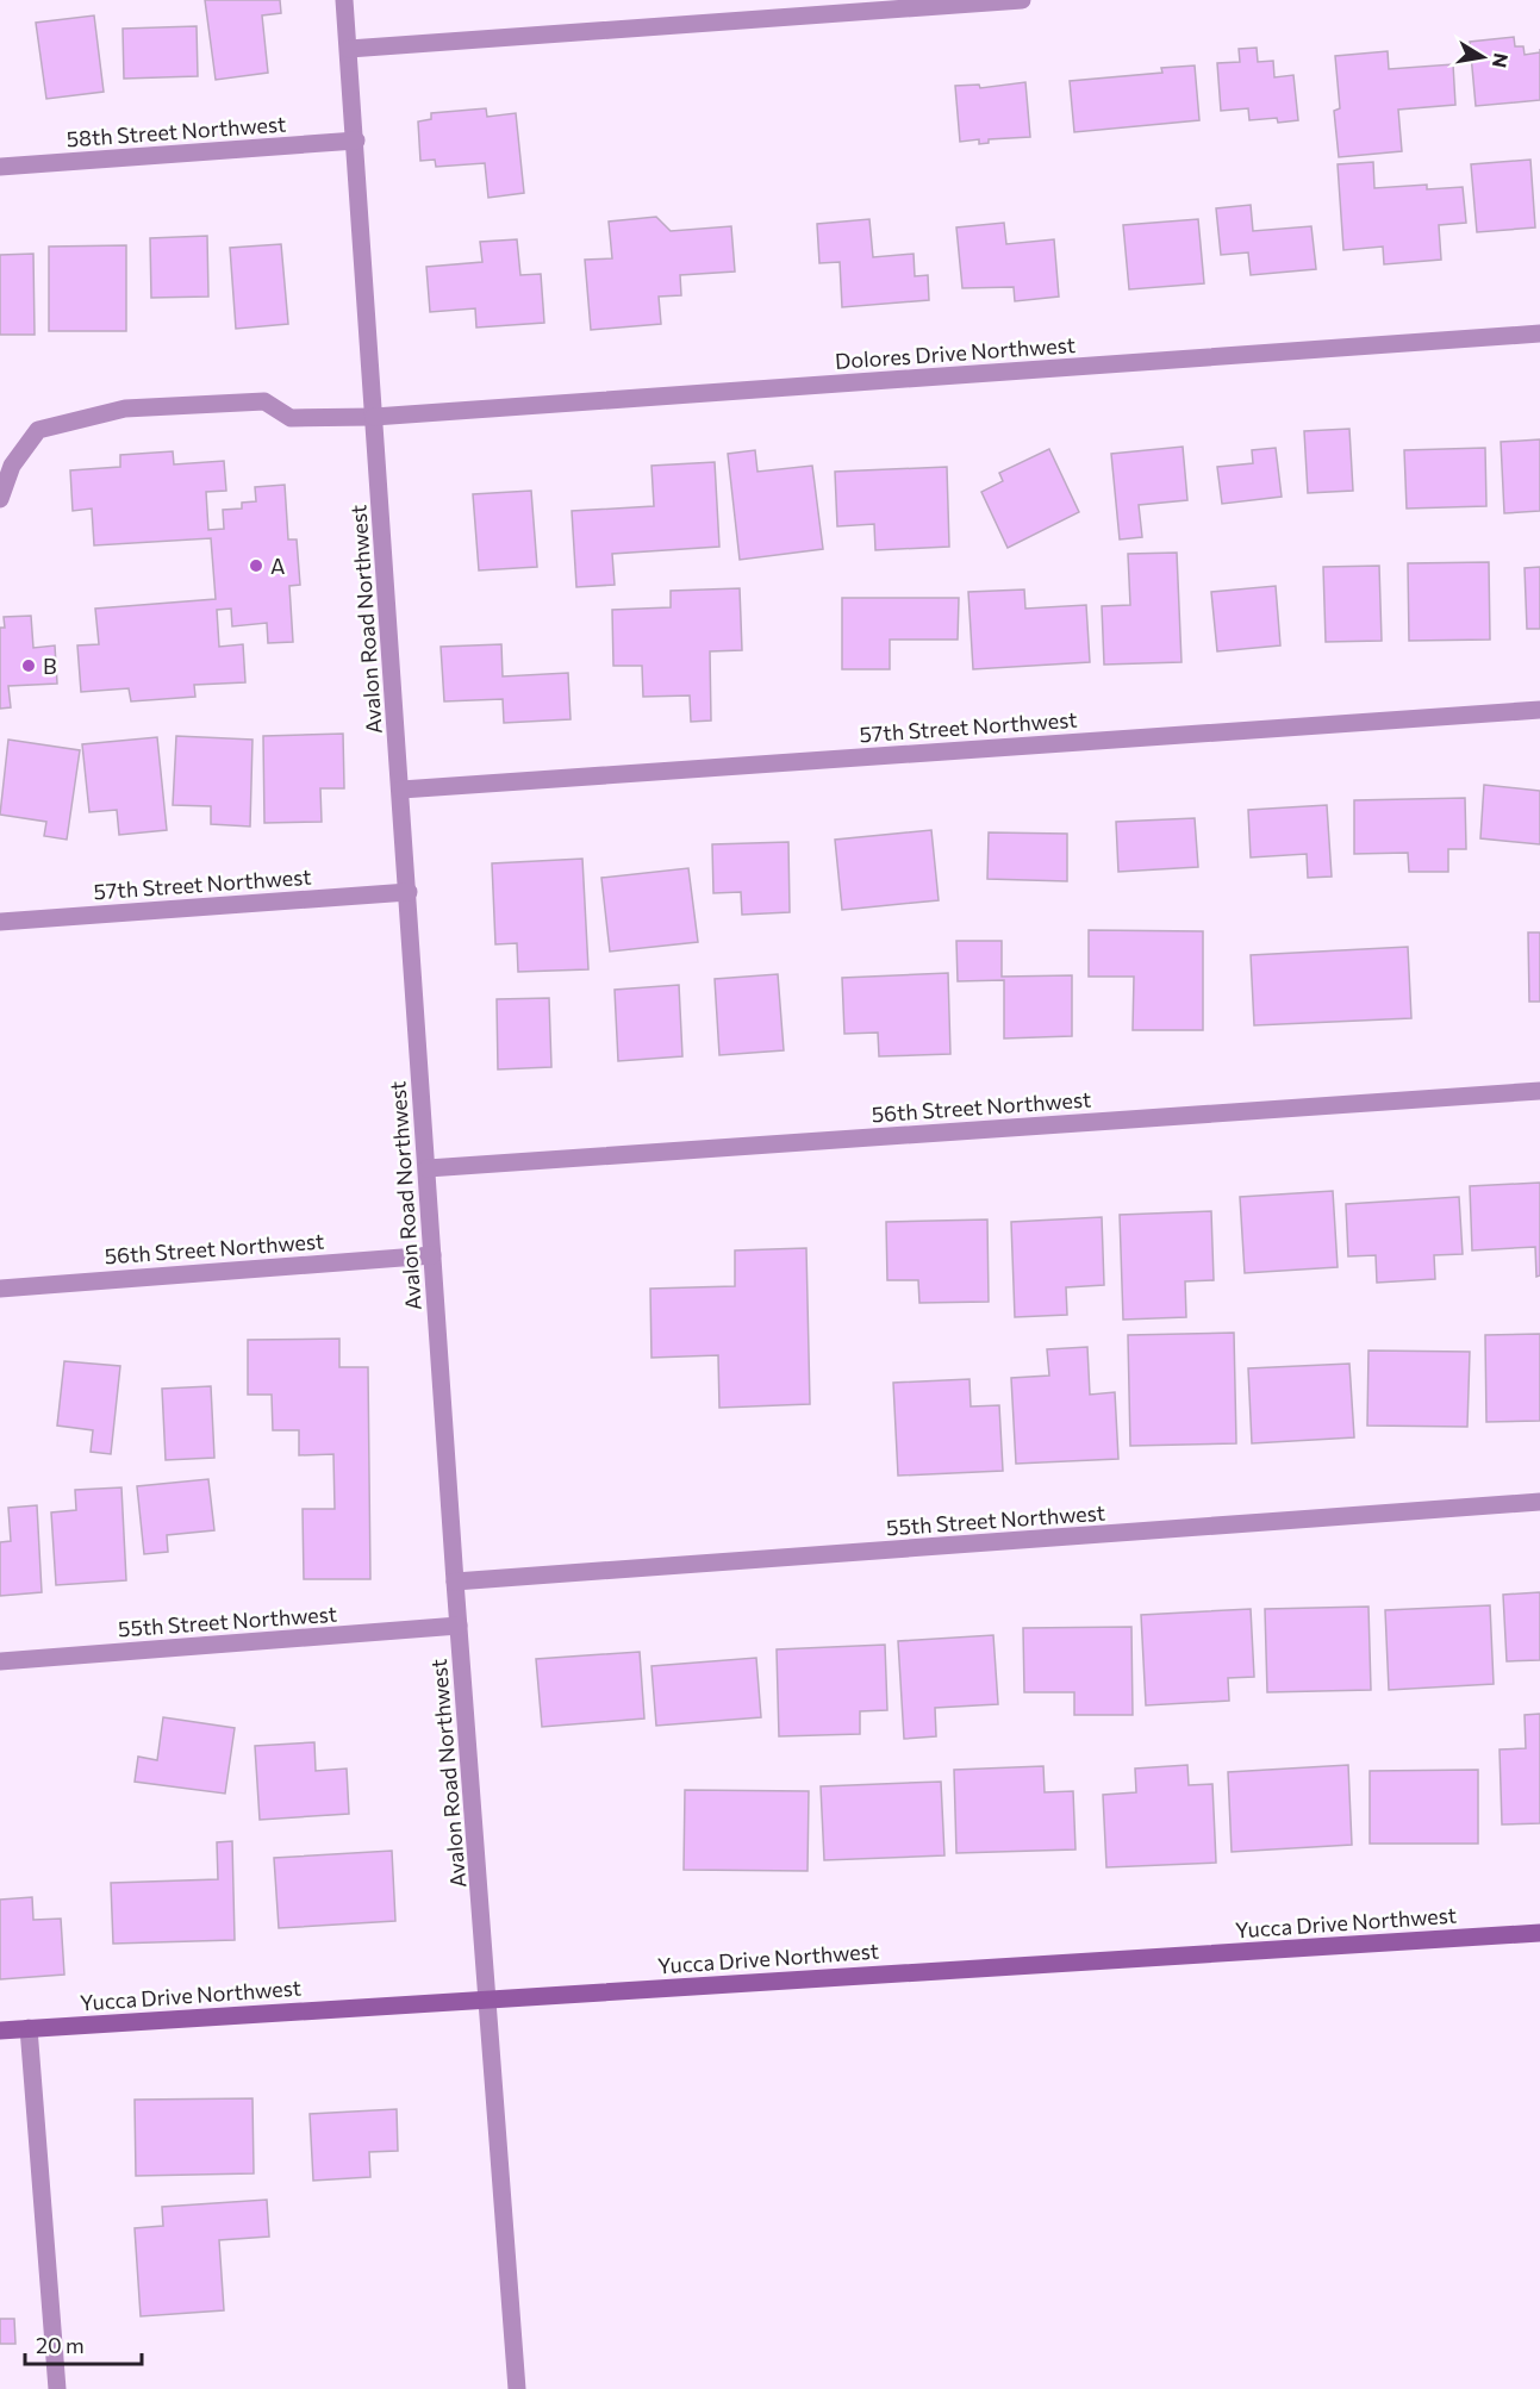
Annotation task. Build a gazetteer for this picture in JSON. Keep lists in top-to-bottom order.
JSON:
{
  "streets": {
    "street": [
      "58th Street Northwest",
      "Dolores Drive Northwest",
      "Avalon Road Northwest",
      "57th Street Northwest",
      "56th Street Northwest",
      "55th Street Northwest",
      "Yucca Drive Northwest"
    ]
  },
  "crossings": [
    ["58th Street Northwest", "Avalon Road Northwest"],
    ["Dolores Drive Northwest", "Avalon Road Northwest"],
    ["Avalon Road Northwest", "57th Street Northwest"],
    ["Avalon Road Northwest", "56th Street Northwest"],
    ["Avalon Road Northwest", "55th Street Northwest"],
    ["Avalon Road Northwest", "Yucca Drive Northwest"]
  ],
  "places": ["A", "B"],
  "scale_bar": "20 m",
  "north": "right"
}
